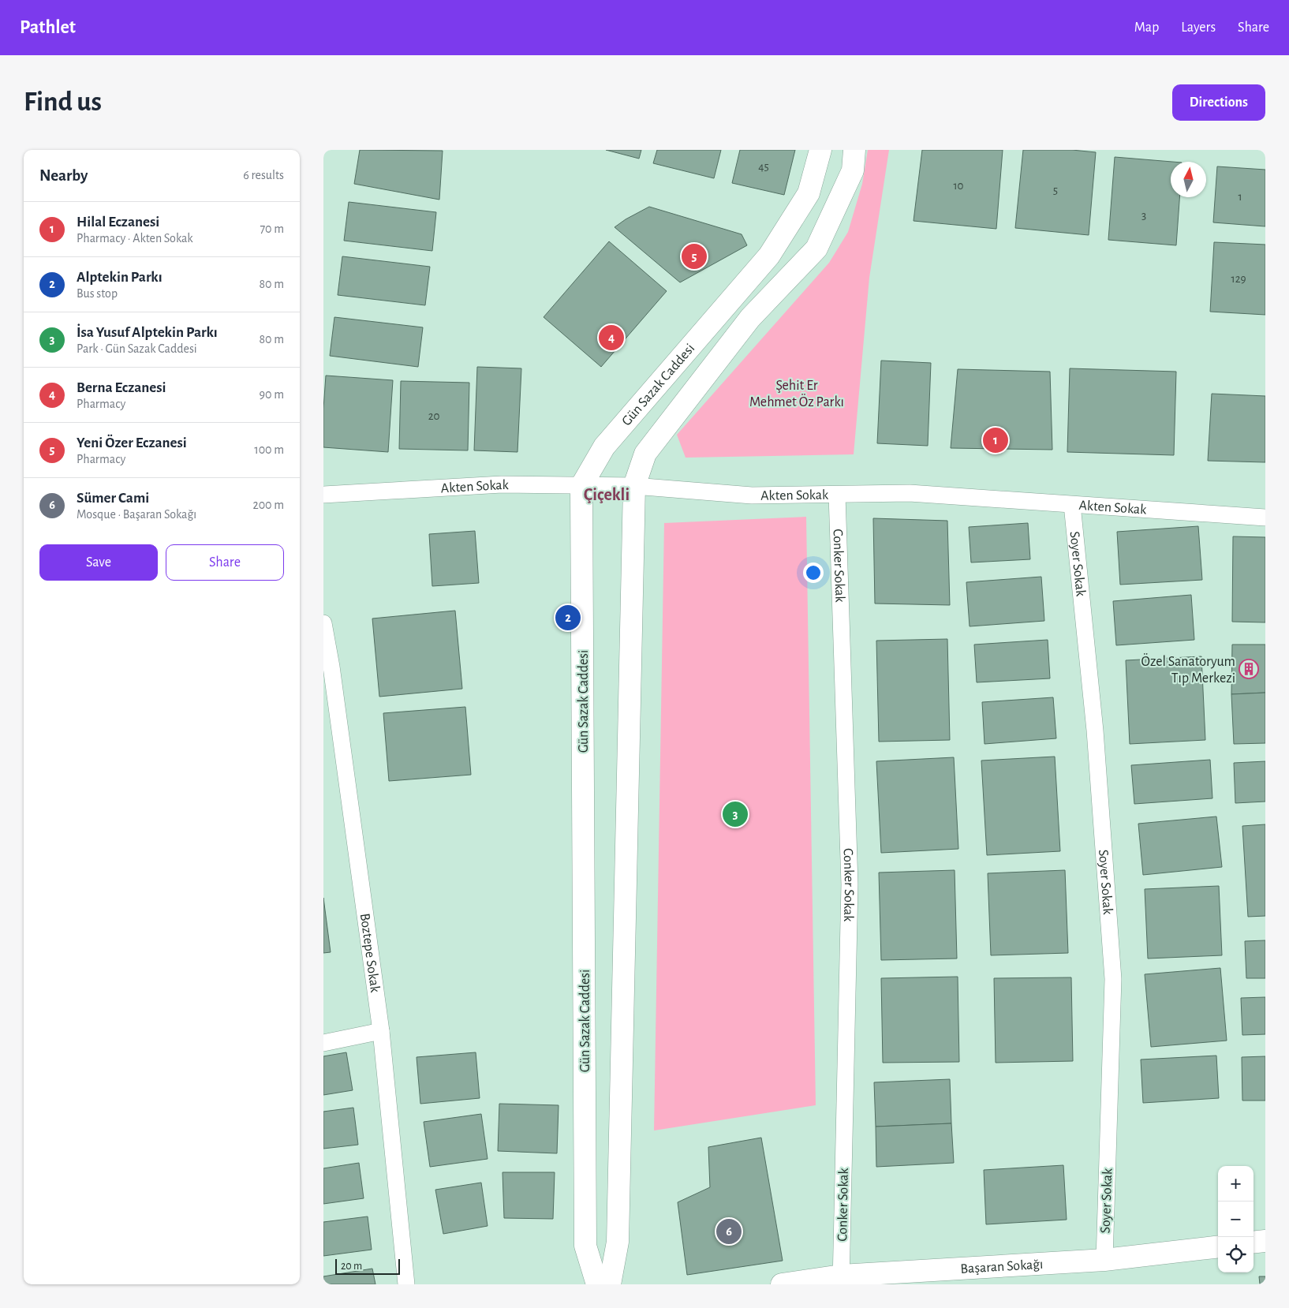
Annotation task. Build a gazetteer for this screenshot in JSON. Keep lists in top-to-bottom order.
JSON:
{
  "streets": {
    "main road": ["Gün Sazak Caddesi", "Başaran Sokağı"],
    "street": [
      "Akten Sokak",
      "Soyer Sokak",
      "Conker Sokak",
      "Boztepe Sokak"
    ]
  },
  "crossings": [
    ["Gün Sazak Caddesi", "Akten Sokak"],
    ["Akten Sokak", "Soyer Sokak"],
    ["Akten Sokak", "Conker Sokak"],
    ["Soyer Sokak", "Başaran Sokağı"],
    ["Conker Sokak", "Başaran Sokağı"]
  ],
  "districts": ["Çiçekli"],
  "parks": ["Şehit Er Mehmet Öz Parkı"],
  "places": {
    "building": ["Özel Sanatoryum Tıp Merkezi"]
  },
  "house_numbers": [
    "45",
    "10",
    "5",
    "1",
    "3",
    "129",
    "20"
  ],
  "scale_bar": "20 m",
  "north": "top",
  "page": {
    "header": "Pathlet",
    "nav": ["Map", "Layers", "Share"],
    "buttons": [
      "Directions",
      ["Save", "Share"]
    ],
    "title": "Find us",
    "heading": ["Nearby", "6 results"],
    "list": [
      {
        "mark": "1",
        "name": "Hilal Eczanesi",
        "note": "Pharmacy · Akten Sokak",
        "value": "70 m"
      },
      {
        "mark": "2",
        "name": "Alptekin Parkı",
        "note": "Bus stop",
        "value": "80 m"
      },
      {
        "mark": "3",
        "name": "İsa Yusuf Alptekin Parkı",
        "note": "Park · Gün Sazak Caddesi",
        "value": "80 m"
      },
      {
        "mark": "4",
        "name": "Berna Eczanesi",
        "note": "Pharmacy",
        "value": "90 m"
      },
      {
        "mark": "5",
        "name": "Yeni Özer Eczanesi",
        "note": "Pharmacy",
        "value": "100 m"
      },
      {
        "mark": "6",
        "name": "Sümer Cami",
        "note": "Mosque · Başaran Sokağı",
        "value": "200 m"
      }
    ],
    "pins": [
      "5",
      "4",
      "1",
      "2",
      "3",
      "6"
    ],
    "map_buttons": ["+", "−"],
    "scale": "20 m"
  }
}
